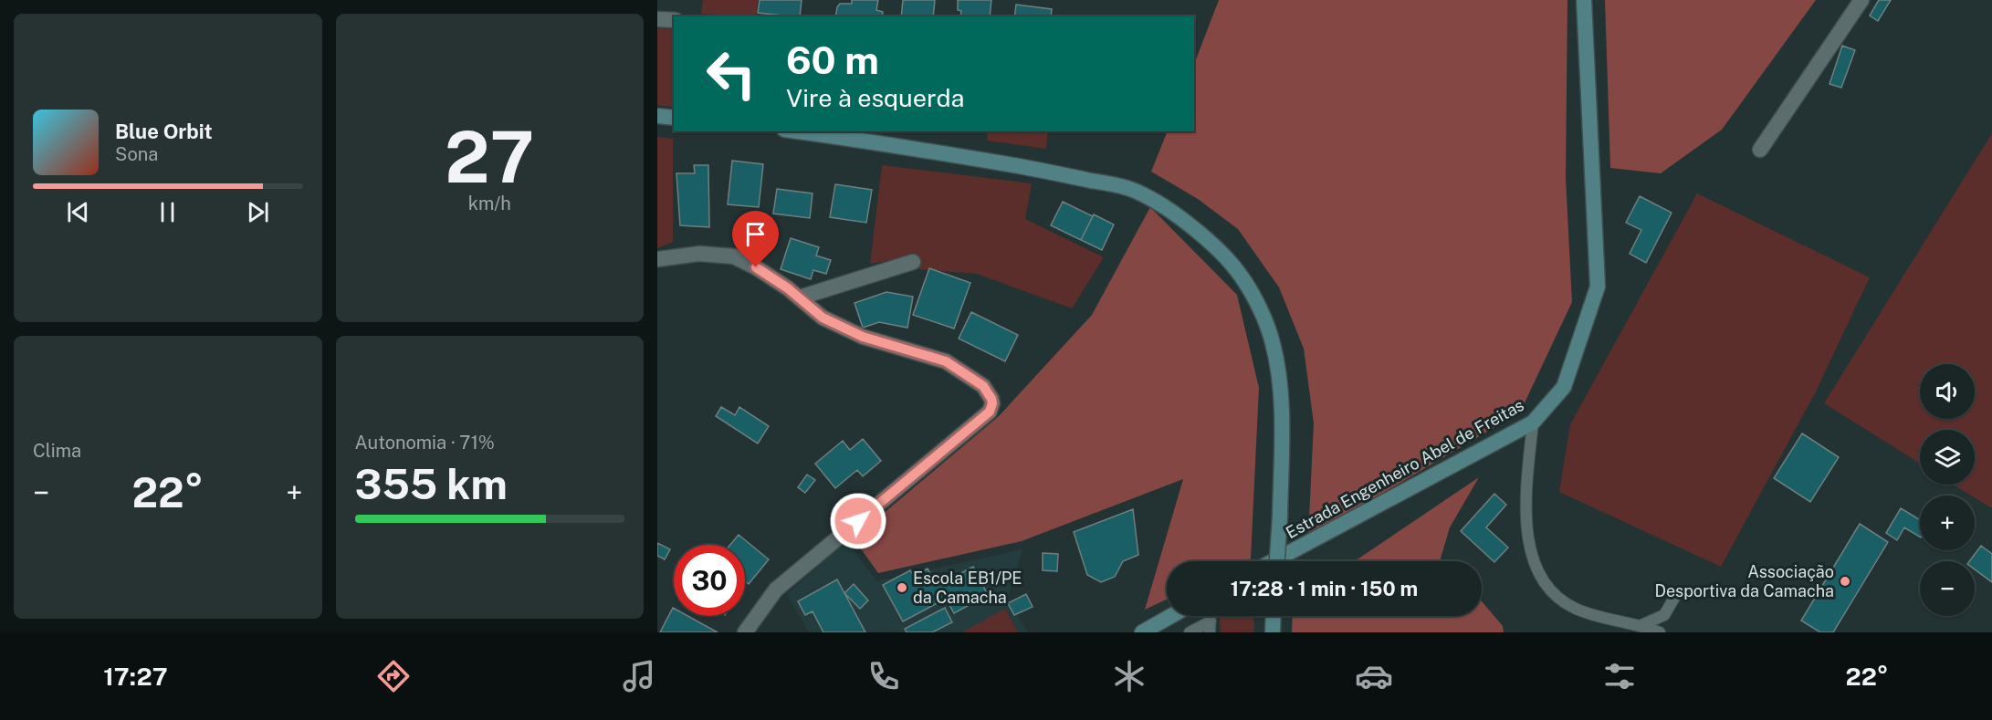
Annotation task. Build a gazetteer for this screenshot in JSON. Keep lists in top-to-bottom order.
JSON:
{
  "streets": {
    "main road": ["Estrada Engenheiro Abel de Freitas"]
  },
  "places": ["Associação Desportiva da Camacha", "Escola EB1/PE da Camacha"],
  "page": {
    "tile": [
      ["27", "km/h"],
      "Clima",
      ["Autonomia · 71%", "355 km"]
    ],
    "turn": ["60 m", "Vire à esquerda"],
    "song": ["Blue Orbit", "Sona"],
    "map_buttons": ["+", "−"],
    "heat": ["−", "22°", "+"],
    "limit": "30",
    "trip": "17:28 · 1 min · 150 m",
    "tabs": ["17:27", "22°"]
  }
}
